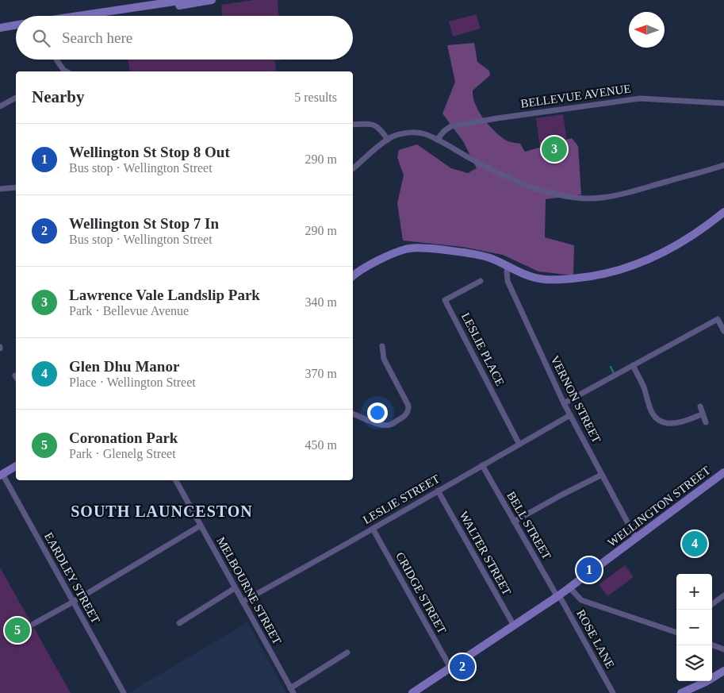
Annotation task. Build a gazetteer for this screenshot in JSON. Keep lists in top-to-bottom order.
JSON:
{
  "streets": {
    "main road": ["WELLINGTON STREET"],
    "street": [
      "BELLEVUE AVENUE",
      "LESLIE PLACE",
      "VERNON STREET",
      "LESLIE STREET",
      "BELL STREET",
      "WALTER STREET",
      "EARDLEY STREET",
      "MELBOURNE STREET",
      "CRIDGE STREET",
      "ROSE LANE"
    ]
  },
  "crossings": [
    ["LESLIE PLACE", "LESLIE STREET"],
    ["VERNON STREET", "LESLIE STREET"],
    ["VERNON STREET", "WELLINGTON STREET"],
    ["LESLIE STREET", "BELL STREET"],
    ["LESLIE STREET", "WALTER STREET"],
    ["LESLIE STREET", "MELBOURNE STREET"],
    ["LESLIE STREET", "CRIDGE STREET"],
    ["WELLINGTON STREET", "BELL STREET"],
    ["WELLINGTON STREET", "WALTER STREET"],
    ["WELLINGTON STREET", "CRIDGE STREET"],
    ["WELLINGTON STREET", "ROSE LANE"],
    ["BELL STREET", "ROSE LANE"]
  ],
  "districts": ["SOUTH LAUNCESTON"],
  "north": "left",
  "page": {
    "search": "Search here",
    "heading": ["Nearby", "5 results"],
    "list": [
      {
        "mark": "1",
        "name": "Wellington St Stop 8 Out",
        "note": "Bus stop · Wellington Street",
        "value": "290 m"
      },
      {
        "mark": "2",
        "name": "Wellington St Stop 7 In",
        "note": "Bus stop · Wellington Street",
        "value": "290 m"
      },
      {
        "mark": "3",
        "name": "Lawrence Vale Landslip Park",
        "note": "Park · Bellevue Avenue",
        "value": "340 m"
      },
      {
        "mark": "4",
        "name": "Glen Dhu Manor",
        "note": "Place · Wellington Street",
        "value": "370 m"
      },
      {
        "mark": "5",
        "name": "Coronation Park",
        "note": "Park · Glenelg Street",
        "value": "450 m"
      }
    ],
    "pins": [
      "3",
      "4",
      "1",
      "5",
      "2"
    ],
    "map_buttons": ["+", "−"]
  }
}
